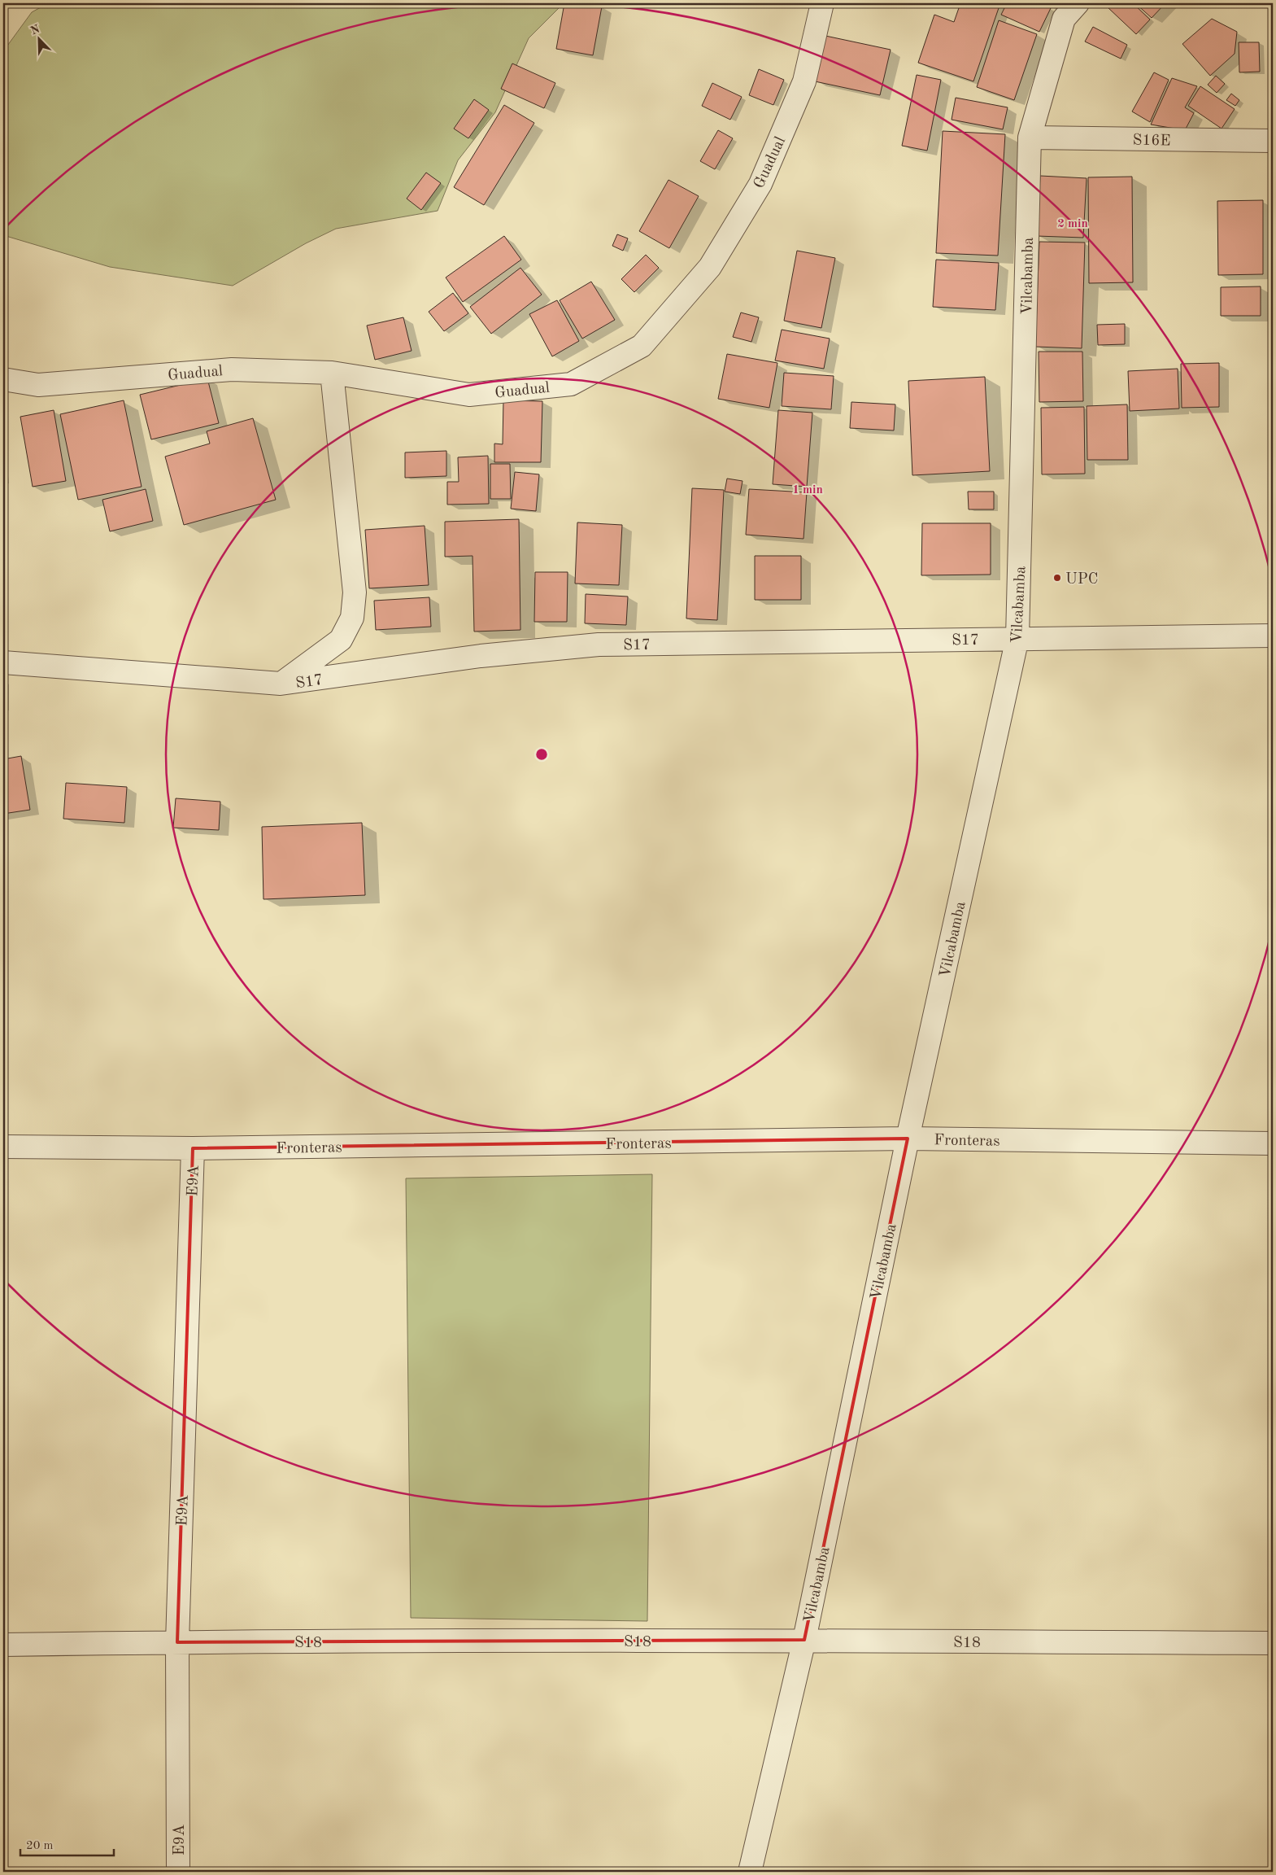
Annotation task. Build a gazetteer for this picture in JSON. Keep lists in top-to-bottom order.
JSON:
{
  "streets": {
    "street": [
      "S16E",
      "Guadual",
      "Vilcabamba",
      "S17",
      "Fronteras",
      "E9A",
      "S18"
    ]
  },
  "crossings": [
    ["S16E", "Vilcabamba"],
    ["Vilcabamba", "S17"],
    ["Vilcabamba", "Fronteras"],
    ["Vilcabamba", "S18"],
    ["Fronteras", "E9A"],
    ["E9A", "S18"]
  ],
  "places": ["UPC"],
  "scale_bar": "20 m",
  "north": "top left",
  "rings": ["2 min", "1 min"]
}
